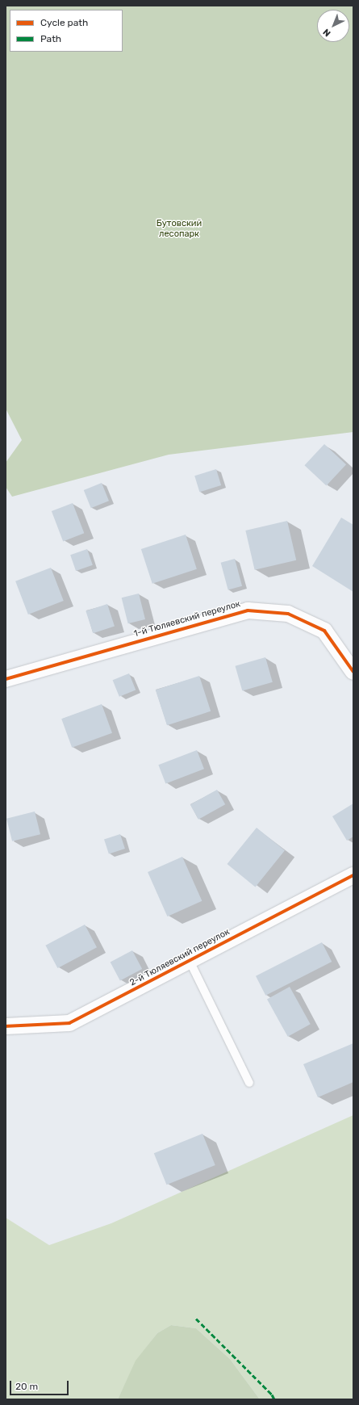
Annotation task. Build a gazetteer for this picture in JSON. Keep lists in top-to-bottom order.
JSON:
{
  "streets": {
    "street": ["1-й Тюляевский переулок", "2-й Тюляевский переулок"]
  },
  "parks": ["Бутовский лесопарк"],
  "legend": ["Cycle path", "Path"],
  "scale_bar": "20 m",
  "north": "bottom left"
}
